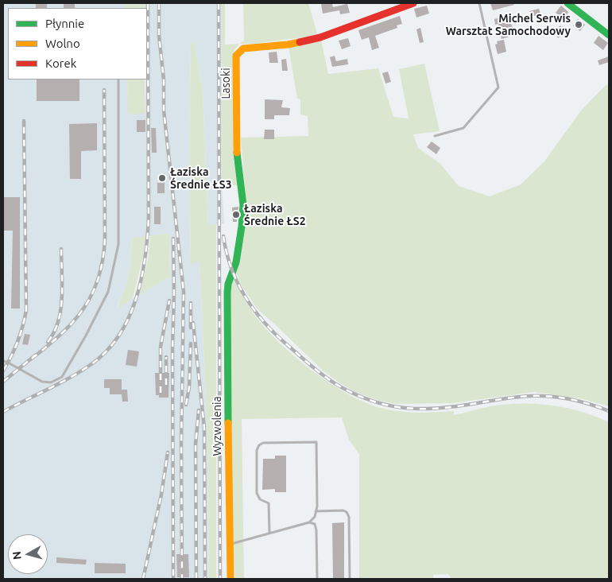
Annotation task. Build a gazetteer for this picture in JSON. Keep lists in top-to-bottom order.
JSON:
{
  "streets": {
    "street": ["Lasoki", "Wyzwolenia"]
  },
  "crossings": [
    ["Lasoki", "Wyzwolenia"]
  ],
  "places": ["Michel Serwis Warsztat Samochodowy", "Łaziska Średnie ŁS3", "Łaziska Średnie ŁS2"],
  "legend": ["Płynnie", "Wolno", "Korek"],
  "north": "left"
}
